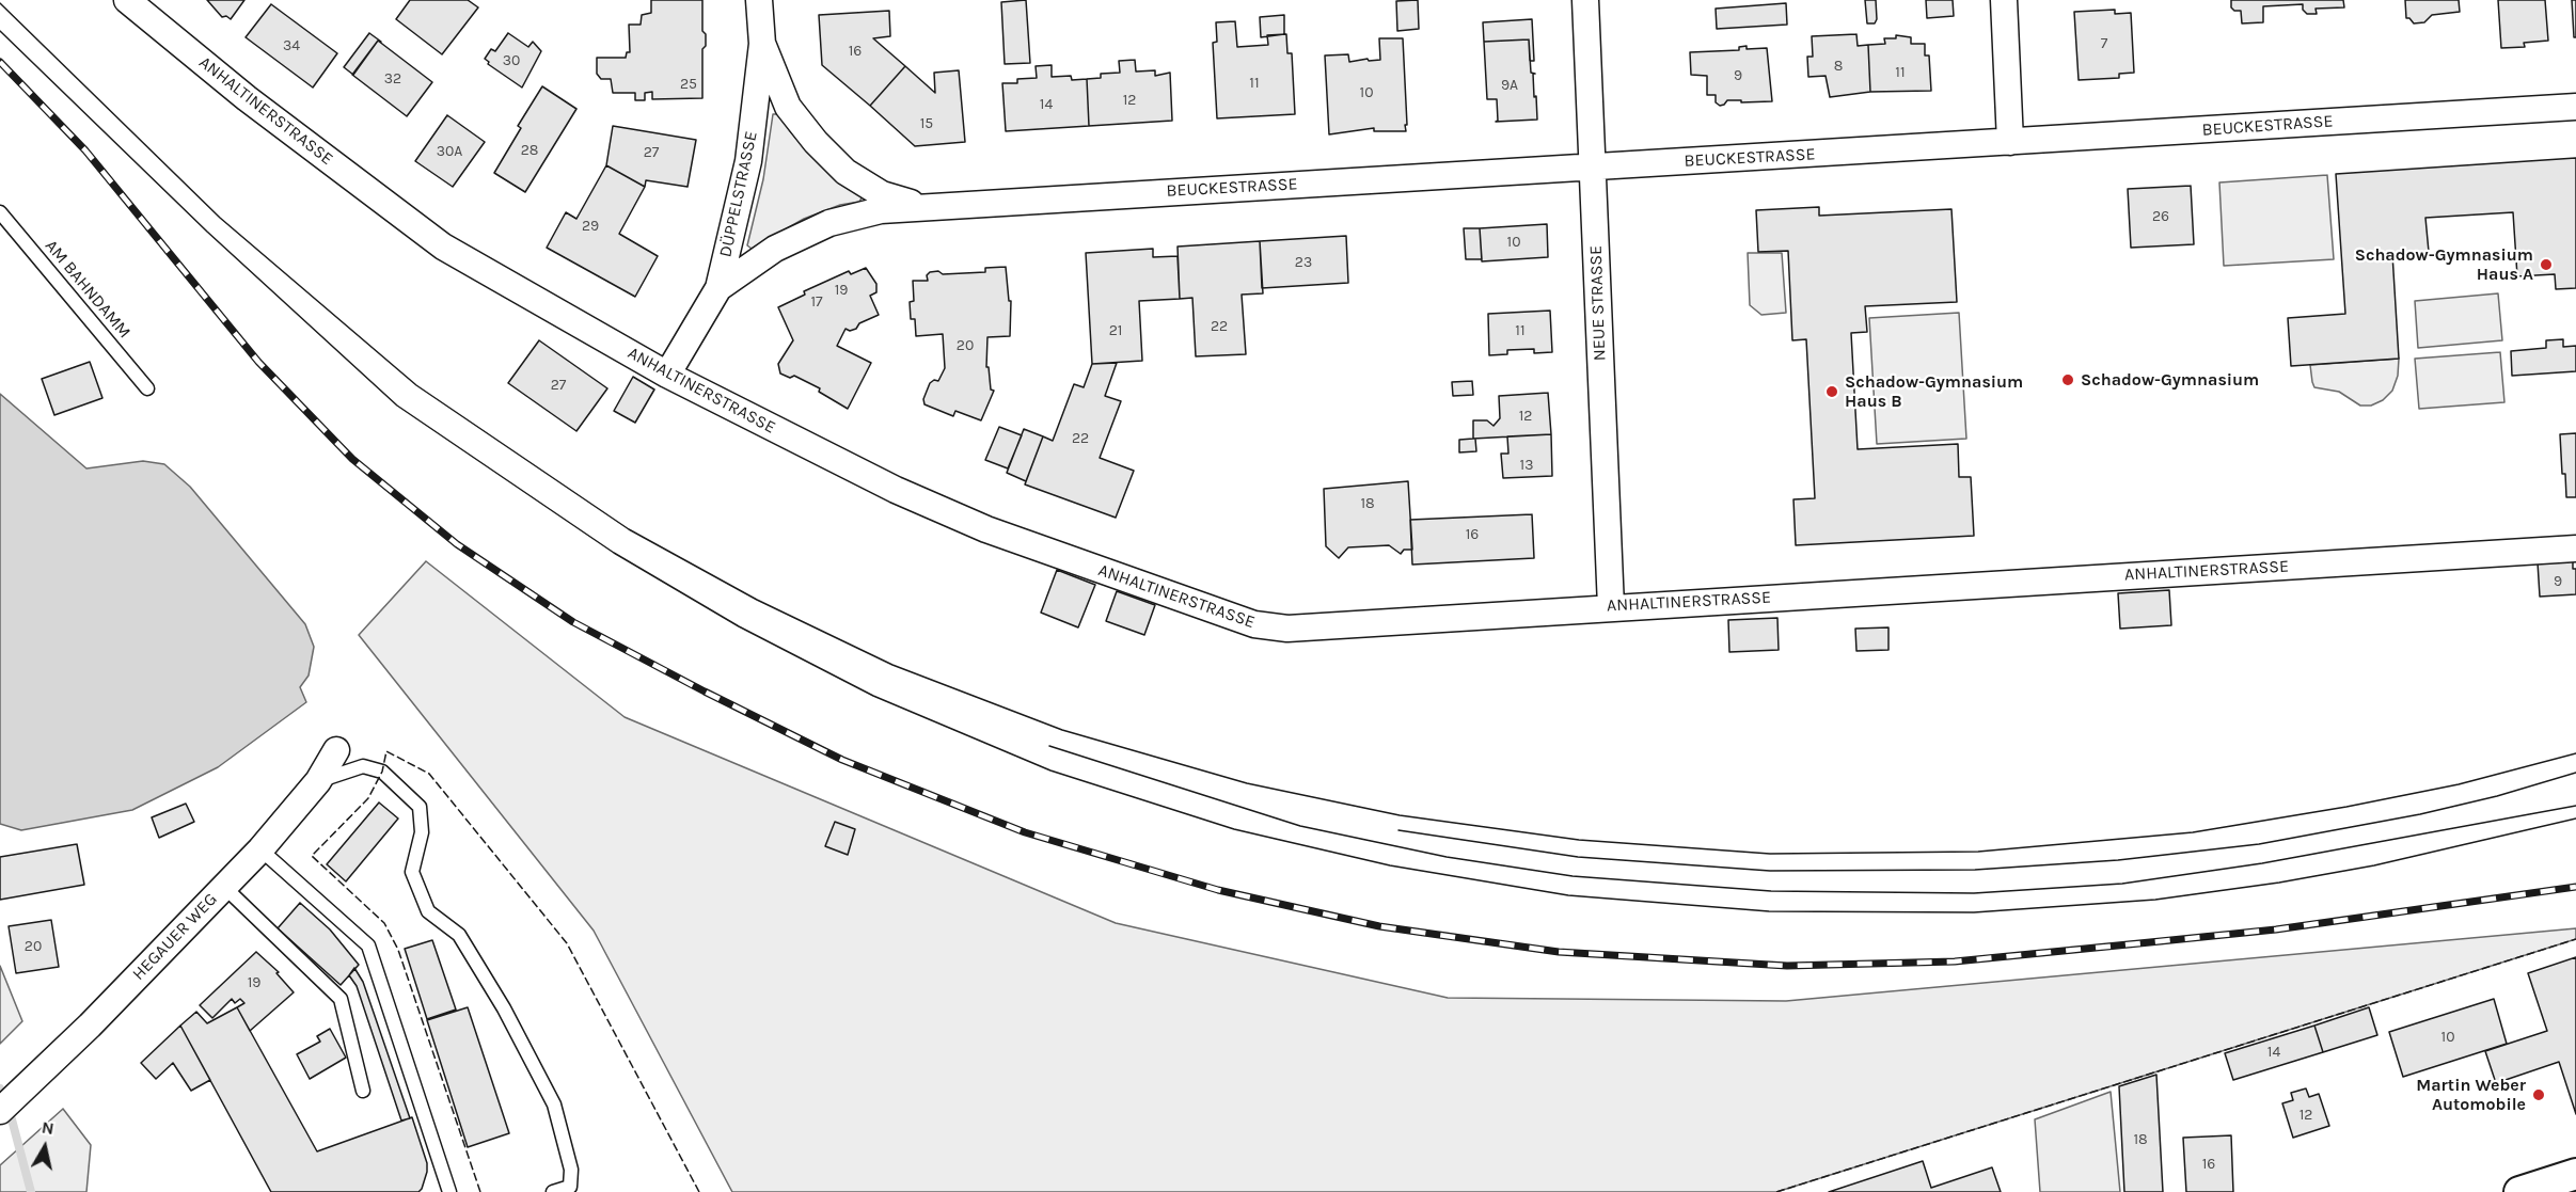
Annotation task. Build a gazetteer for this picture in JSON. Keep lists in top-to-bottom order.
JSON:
{
  "streets": {
    "street": [
      "ANHALTINERSTRASSE",
      "BEUCKESTRASSE",
      "DÜPPELSTRASSE",
      "NEUE STRASSE",
      "HEGAUER WEG"
    ],
    "lane": ["AM BAHNDAMM"]
  },
  "crossings": [
    ["ANHALTINERSTRASSE", "DÜPPELSTRASSE"],
    ["ANHALTINERSTRASSE", "NEUE STRASSE"],
    ["BEUCKESTRASSE", "DÜPPELSTRASSE"],
    ["BEUCKESTRASSE", "NEUE STRASSE"]
  ],
  "places": [
    "Schadow-Gymnasium Haus A",
    "Schadow-Gymnasium",
    "Schadow-Gymnasium Haus B",
    "Martin Weber Automobile"
  ],
  "house_numbers": [
    "7",
    "34",
    "16",
    "30",
    "8",
    "11",
    "9",
    "32",
    "11",
    "25",
    "9A",
    "10",
    "12",
    "14",
    "15",
    "28",
    "30A",
    "27",
    "26",
    "29",
    "10",
    "23",
    "19",
    "17",
    "22",
    "21",
    "11",
    "20",
    "27",
    "12",
    "22",
    "13",
    "18",
    "16",
    "9",
    "20",
    "19",
    "10",
    "14",
    "12",
    "18",
    "16"
  ],
  "north": "top"
}
